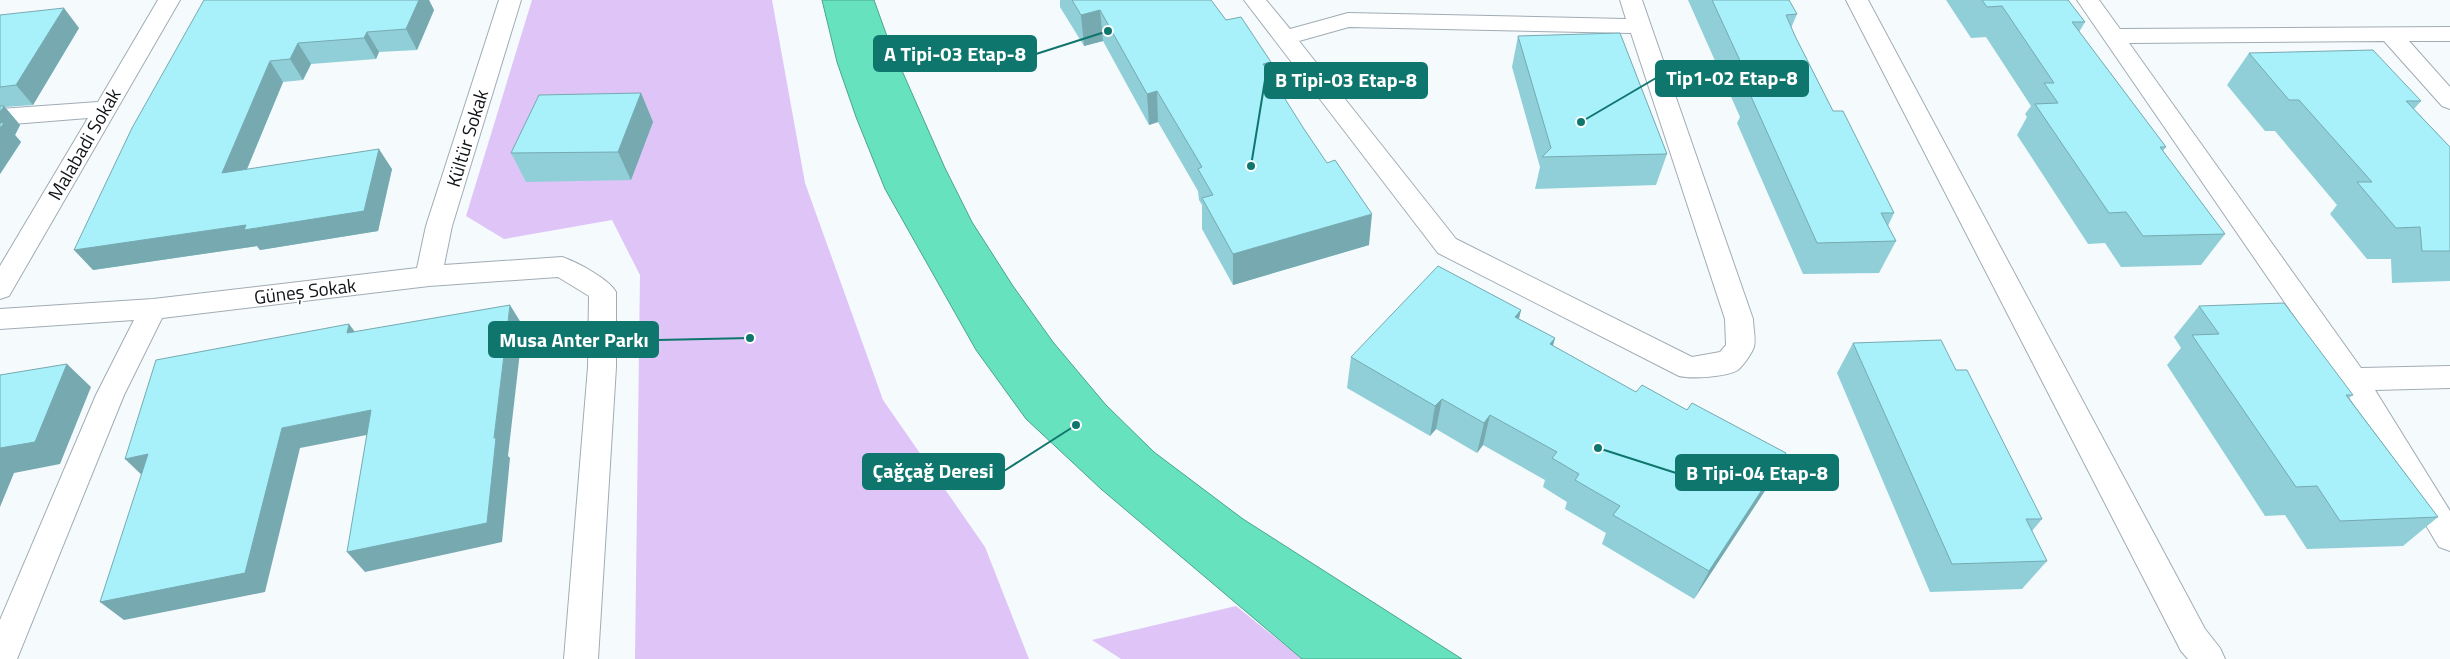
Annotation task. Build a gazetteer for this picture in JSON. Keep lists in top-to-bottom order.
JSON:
{
  "streets": {
    "street": ["Kültür Sokak", "Malabadi Sokak", "Güneş Sokak"]
  },
  "crossings": [
    ["Kültür Sokak", "Güneş Sokak"]
  ],
  "places": [
    "A Tipi-03 Etap-8",
    "Tip1-02 Etap-8",
    "B Tipi-03 Etap-8",
    "Musa Anter Parkı",
    "Çağçağ Deresi",
    "B Tipi-04 Etap-8"
  ]
}
